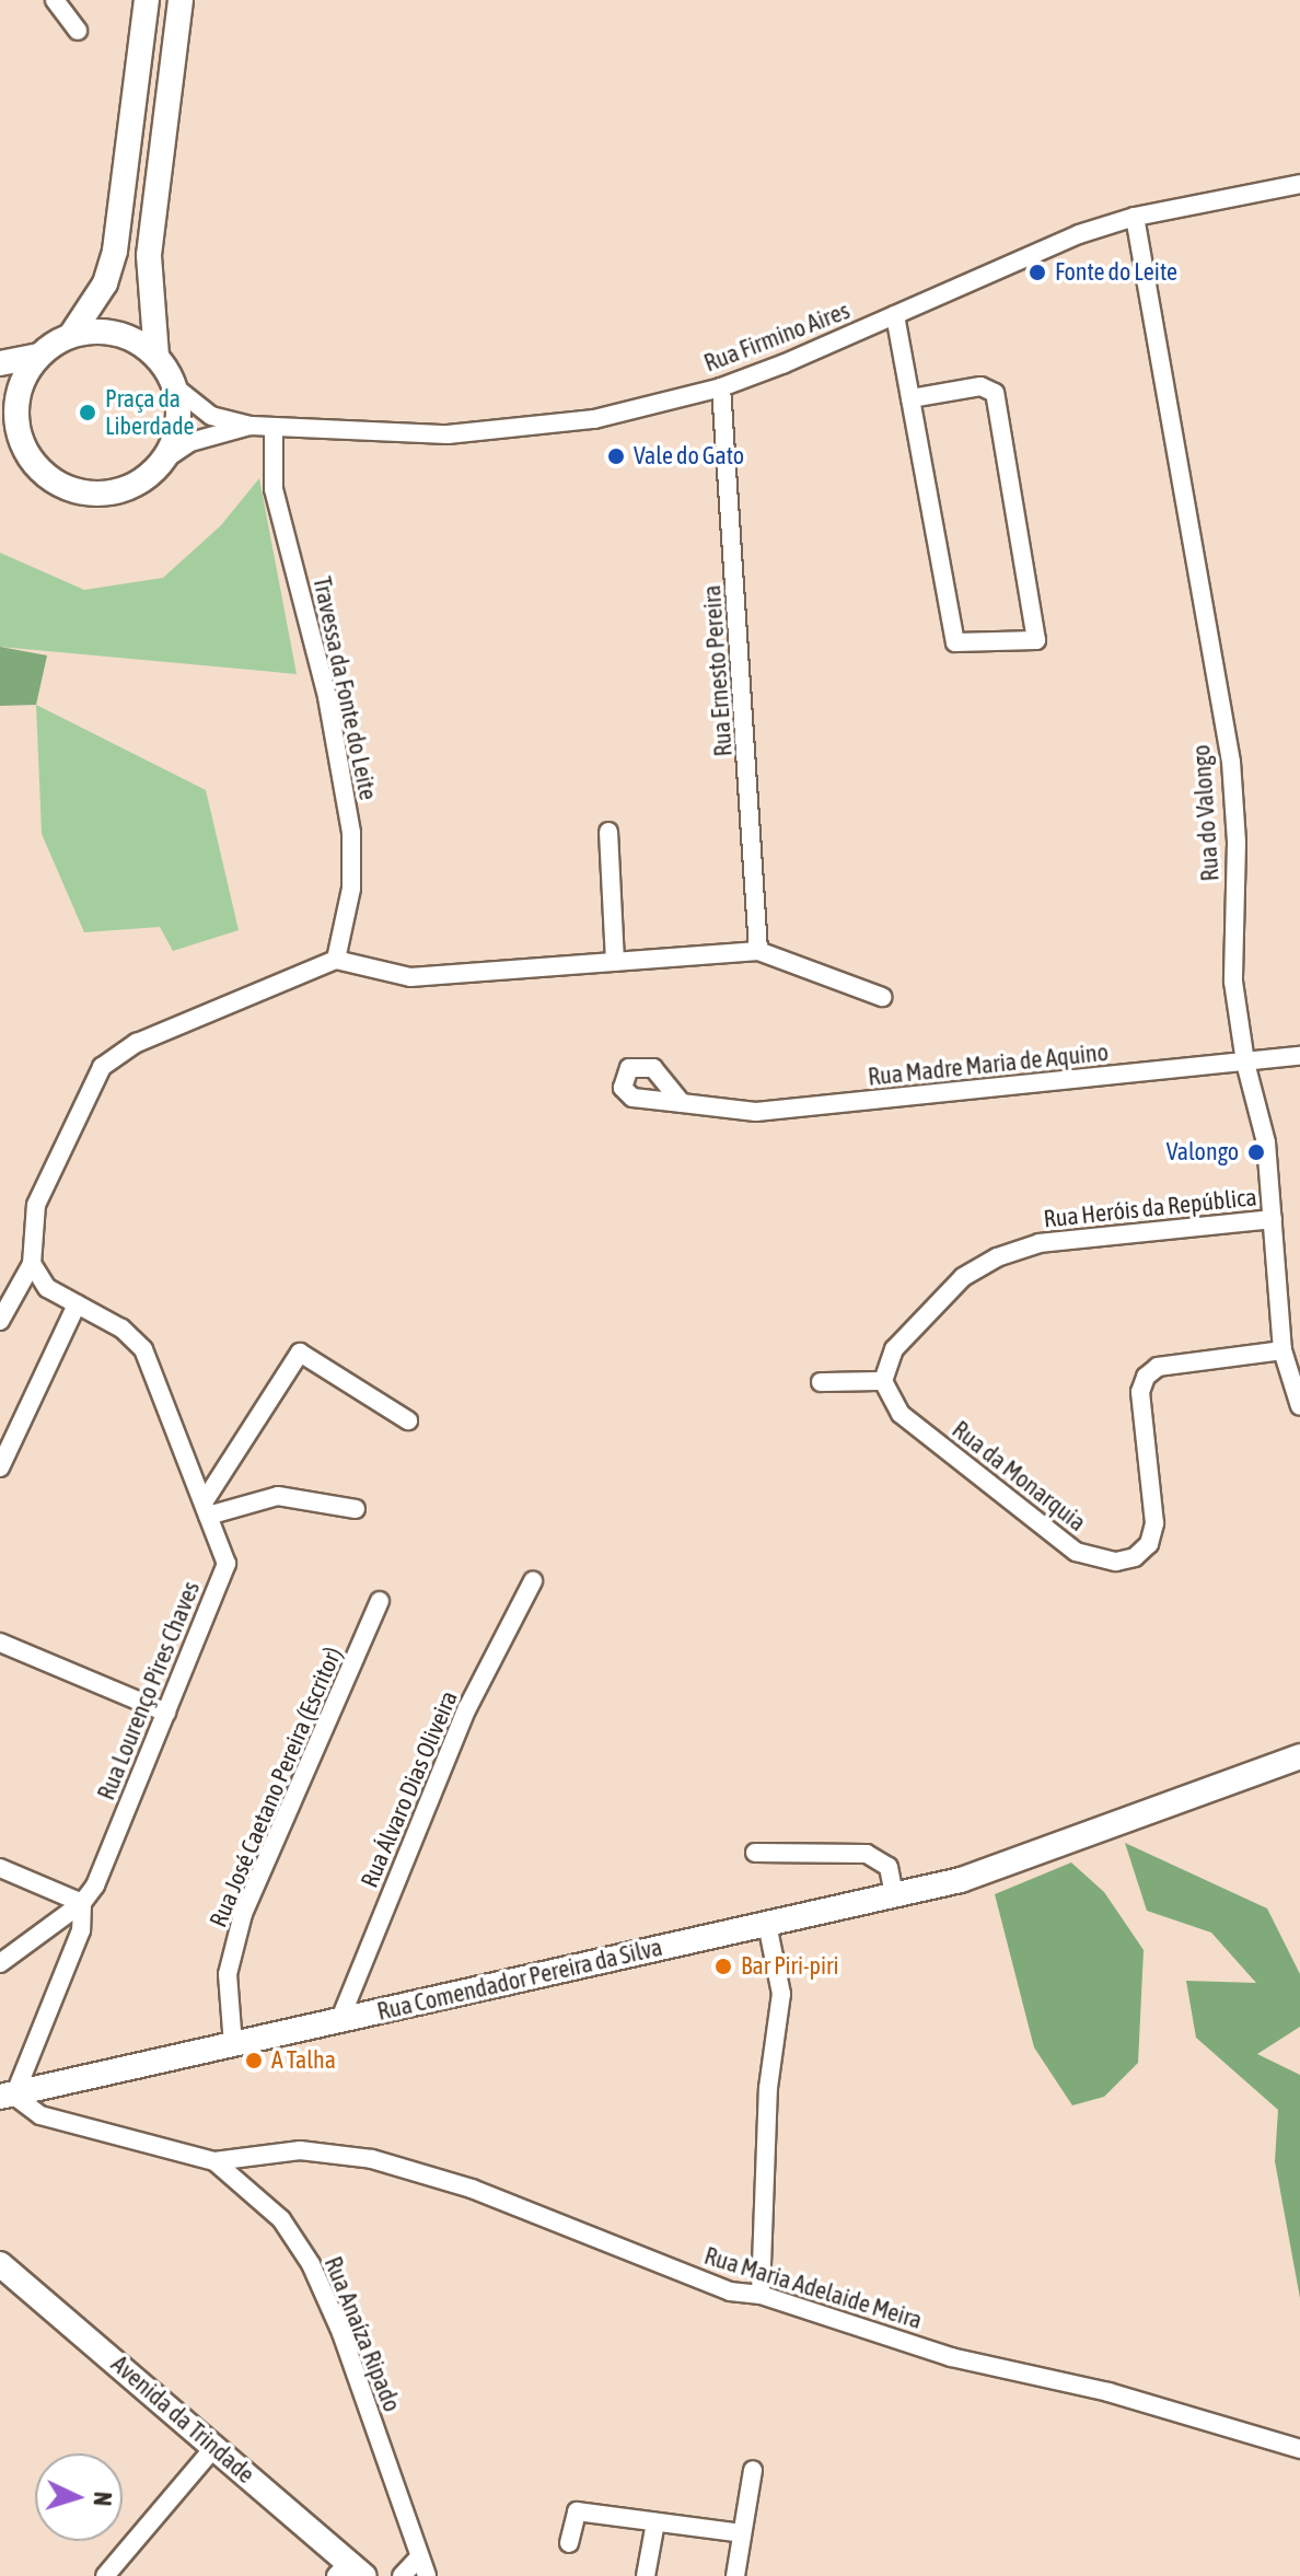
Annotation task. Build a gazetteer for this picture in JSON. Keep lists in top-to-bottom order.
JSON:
{
  "streets": {
    "main road": ["Rua Comendador Pereira da Silva", "Avenida da Trindade"],
    "street": [
      "Rua Firmino Aires",
      "Rua Ernesto Pereira",
      "Travessa da Fonte do Leite",
      "Rua do Valongo",
      "Rua Madre Maria de Aquino",
      "Rua Heróis da República",
      "Rua da Monarquia",
      "Rua Lourenço Pires Chaves",
      "Rua José Caetano Pereira (Escritor)",
      "Rua Álvaro Dias Oliveira",
      "Rua Maria Adelaide Meira",
      "Rua Anaíza Ripado"
    ]
  },
  "crossings": [
    ["Rua Firmino Aires", "Rua Ernesto Pereira"],
    ["Rua Firmino Aires", "Travessa da Fonte do Leite"],
    ["Rua Firmino Aires", "Rua do Valongo"],
    ["Rua do Valongo", "Rua Madre Maria de Aquino"],
    ["Rua do Valongo", "Rua Heróis da República"],
    ["Rua do Valongo", "Rua da Monarquia"],
    ["Rua Heróis da República", "Rua da Monarquia"],
    ["Rua José Caetano Pereira (Escritor)", "Rua Comendador Pereira da Silva"],
    ["Rua Álvaro Dias Oliveira", "Rua Comendador Pereira da Silva"],
    ["Rua Comendador Pereira da Silva", "Rua Anaíza Ripado"],
    ["Rua Maria Adelaide Meira", "Rua Anaíza Ripado"]
  ],
  "places": [
    "Fonte do Leite",
    "Praça da Liberdade",
    "Vale do Gato",
    "Valongo",
    "Bar Piri-piri",
    "A Talha"
  ],
  "north": "right"
}
